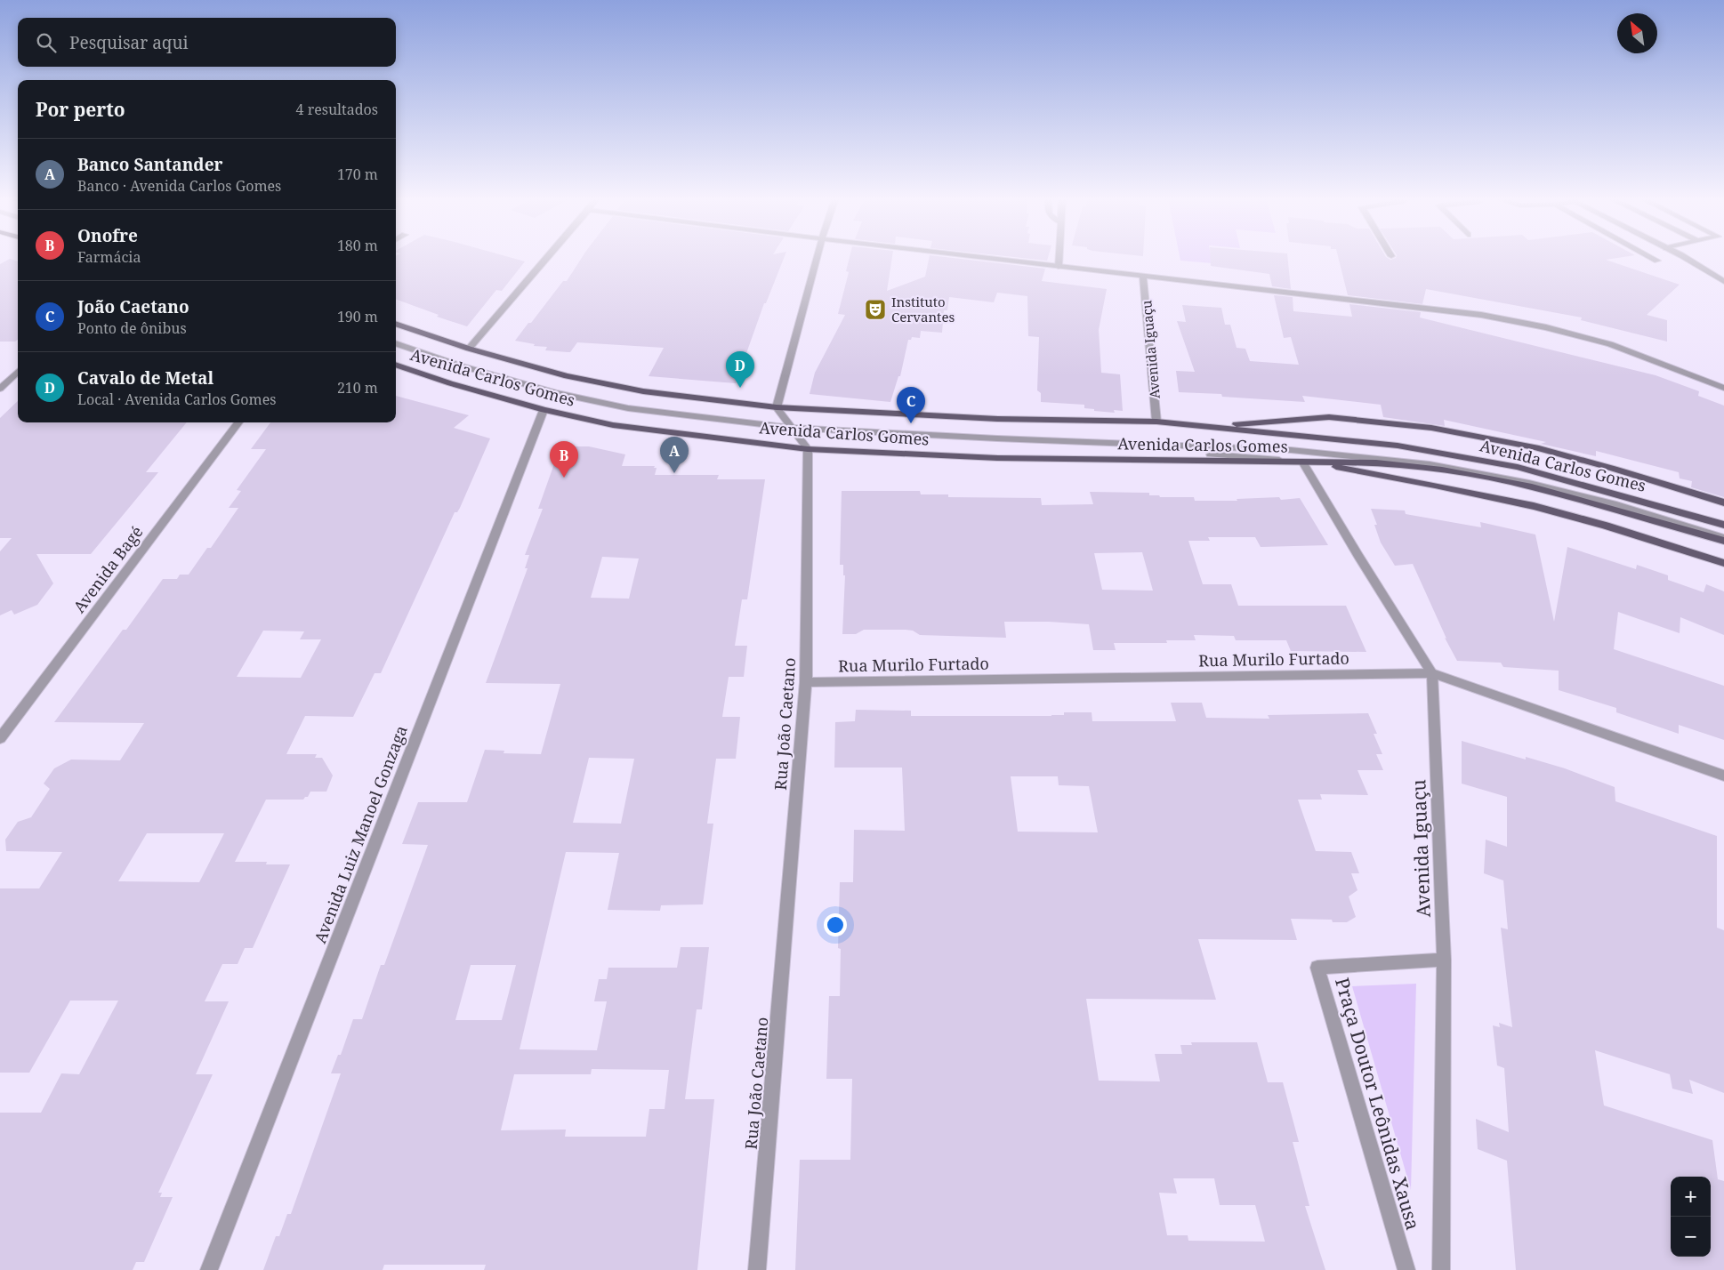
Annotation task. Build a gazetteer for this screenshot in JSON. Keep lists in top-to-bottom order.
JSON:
{
  "streets": {
    "main road": ["Avenida Carlos Gomes"],
    "street": [
      "Avenida Iguaçu",
      "Avenida Bagé",
      "Rua Murilo Furtado",
      "Rua João Caetano",
      "Avenida Luiz Manoel Gonzaga",
      "Praça Doutor Leônidas Xausa"
    ]
  },
  "crossings": [
    ["Avenida Iguaçu", "Avenida Carlos Gomes"],
    ["Avenida Iguaçu", "Rua Murilo Furtado"],
    ["Avenida Iguaçu", "Praça Doutor Leônidas Xausa"],
    ["Avenida Carlos Gomes", "Rua João Caetano"],
    ["Avenida Carlos Gomes", "Avenida Luiz Manoel Gonzaga"],
    ["Rua Murilo Furtado", "Rua João Caetano"]
  ],
  "places": {
    "theatre": ["Instituto Cervantes"]
  },
  "north": "top left",
  "page": {
    "search": "Pesquisar aqui",
    "heading": ["Por perto", "4 resultados"],
    "list": [
      {
        "mark": "A",
        "name": "Banco Santander",
        "note": "Banco · Avenida Carlos Gomes",
        "value": "170 m"
      },
      {
        "mark": "B",
        "name": "Onofre",
        "note": "Farmácia",
        "value": "180 m"
      },
      {
        "mark": "C",
        "name": "João Caetano",
        "note": "Ponto de ônibus",
        "value": "190 m"
      },
      {
        "mark": "D",
        "name": "Cavalo de Metal",
        "note": "Local · Avenida Carlos Gomes",
        "value": "210 m"
      }
    ],
    "pins": [
      "D",
      "C",
      "A",
      "B"
    ],
    "map_buttons": ["+", "−"]
  }
}
